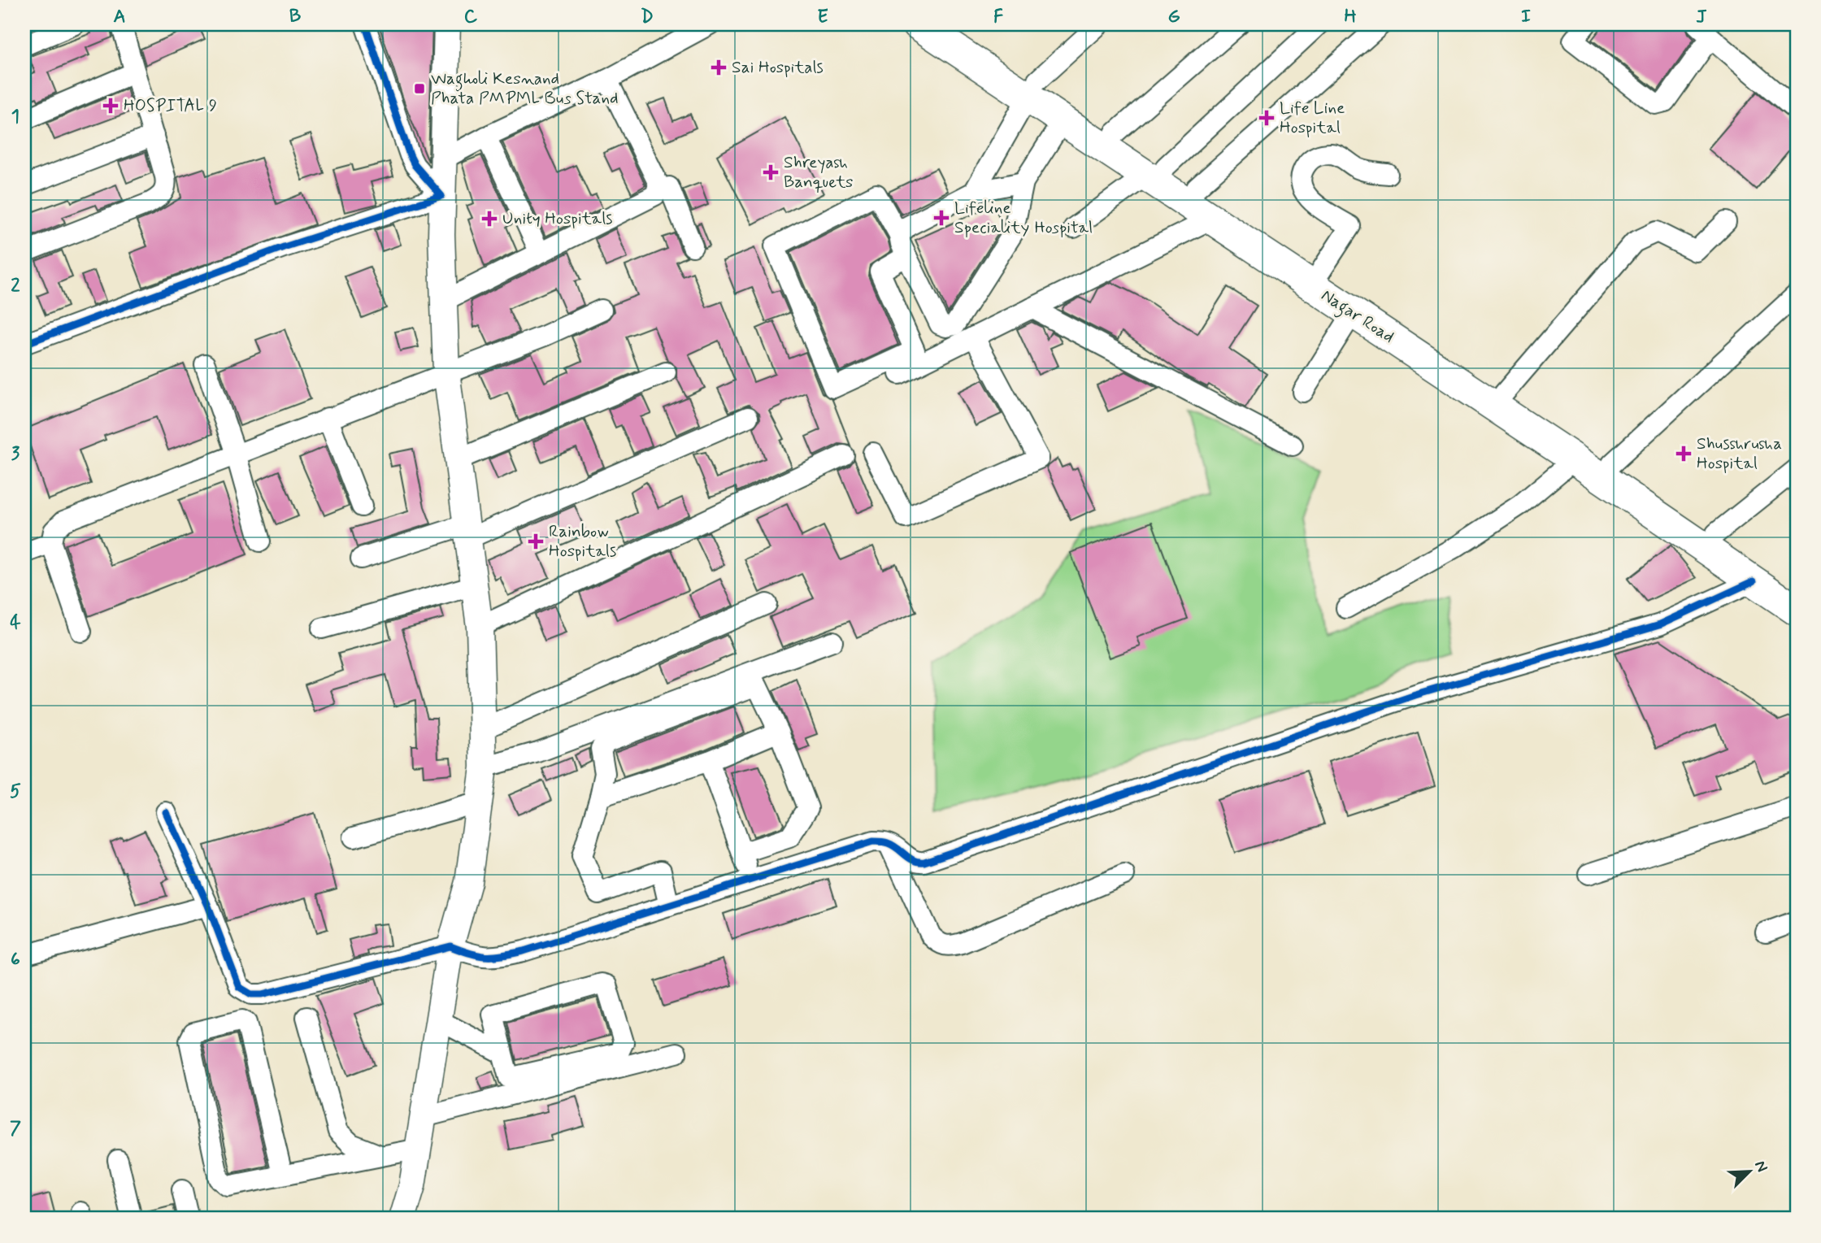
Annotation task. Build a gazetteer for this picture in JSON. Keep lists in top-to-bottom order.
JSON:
{
  "streets": {
    "highway": ["Nagar Road"]
  },
  "places": {
    "health": [
      "Sai Hospitals",
      "HOSPITAL 9",
      "Life Line Hospital",
      "Shreyash Banquets",
      "Lifeline Speciality Hospital",
      "Unity Hospitals",
      "Shusshrusha Hospital",
      "Rainbow Hospitals"
    ],
    "transit": ["Wagholi Kesnand Phata PMPML Bus Stand"]
  },
  "north": "top right",
  "grid": {
    "columns": [
      "A",
      "B",
      "C",
      "D",
      "E",
      "F",
      "G",
      "H",
      "I",
      "J"
    ],
    "rows": [
      "1",
      "2",
      "3",
      "4",
      "5",
      "6",
      "7"
    ]
  }
}
